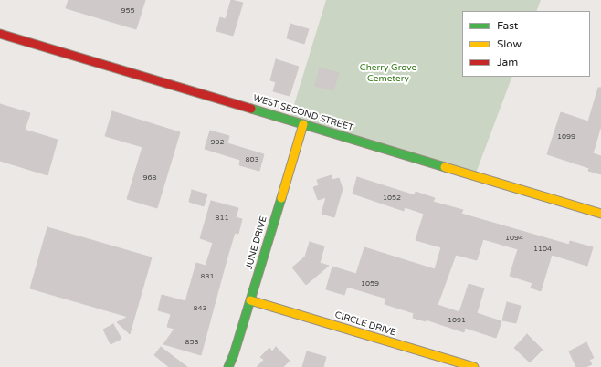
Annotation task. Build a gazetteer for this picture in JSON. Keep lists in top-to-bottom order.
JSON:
{
  "streets": {
    "main road": ["WEST SECOND STREET", "JUNE DRIVE", "CIRCLE DRIVE"]
  },
  "crossings": [
    ["WEST SECOND STREET", "JUNE DRIVE"],
    ["JUNE DRIVE", "CIRCLE DRIVE"]
  ],
  "parks": ["Cherry Grove Cemetery"],
  "house_numbers": [
    "955",
    "1099",
    "992",
    "803",
    "968",
    "1052",
    "811",
    "1094",
    "1104",
    "831",
    "1059",
    "843",
    "1091",
    "853"
  ],
  "legend": ["Fast", "Slow", "Jam"]
}
